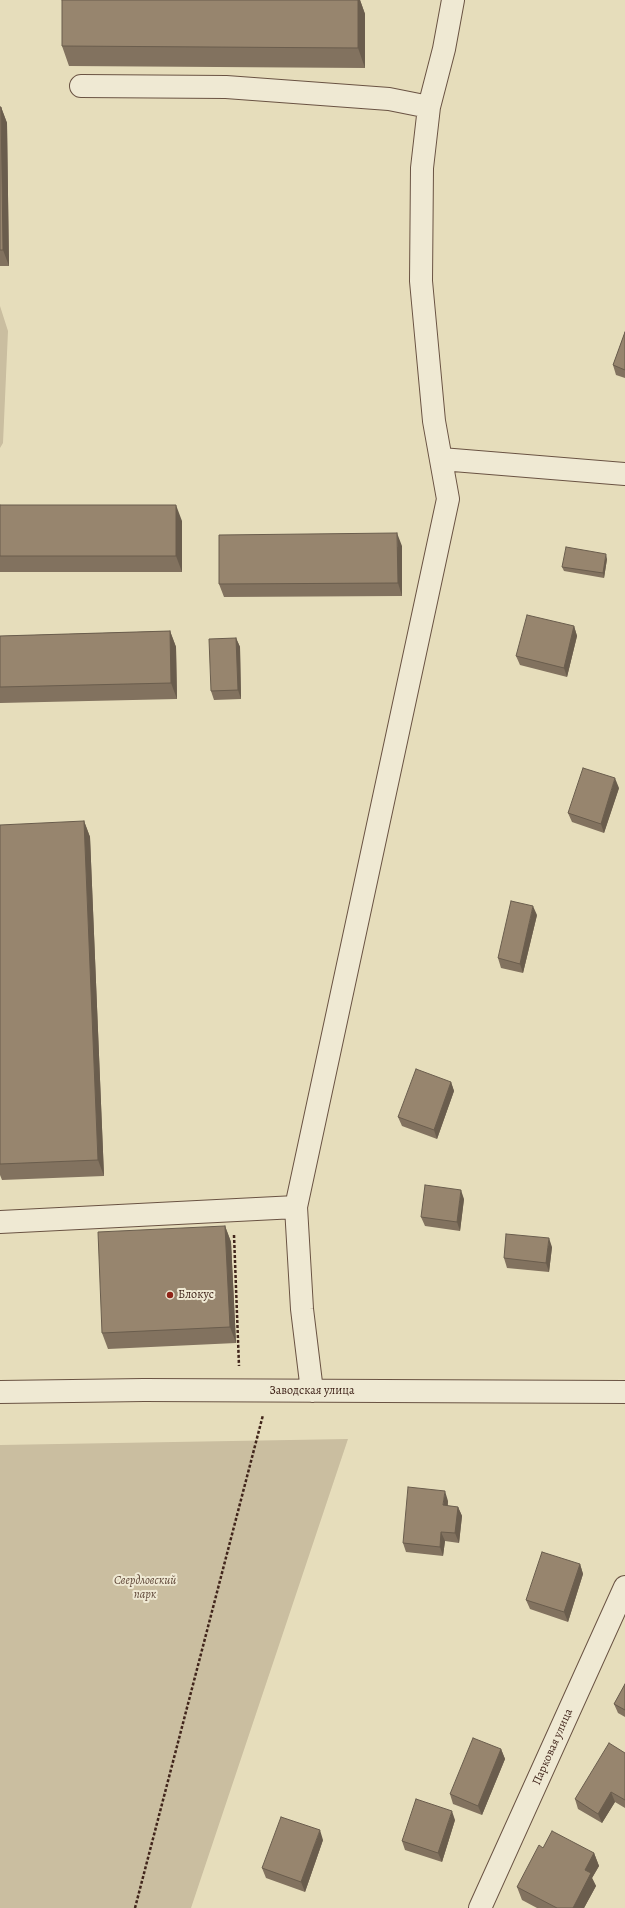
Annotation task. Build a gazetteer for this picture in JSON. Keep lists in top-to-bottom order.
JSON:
{
  "streets": {
    "street": ["Заводская улица", "Парковая улица"]
  },
  "parks": ["Свердловский парк"],
  "places": ["Блокус"]
}
